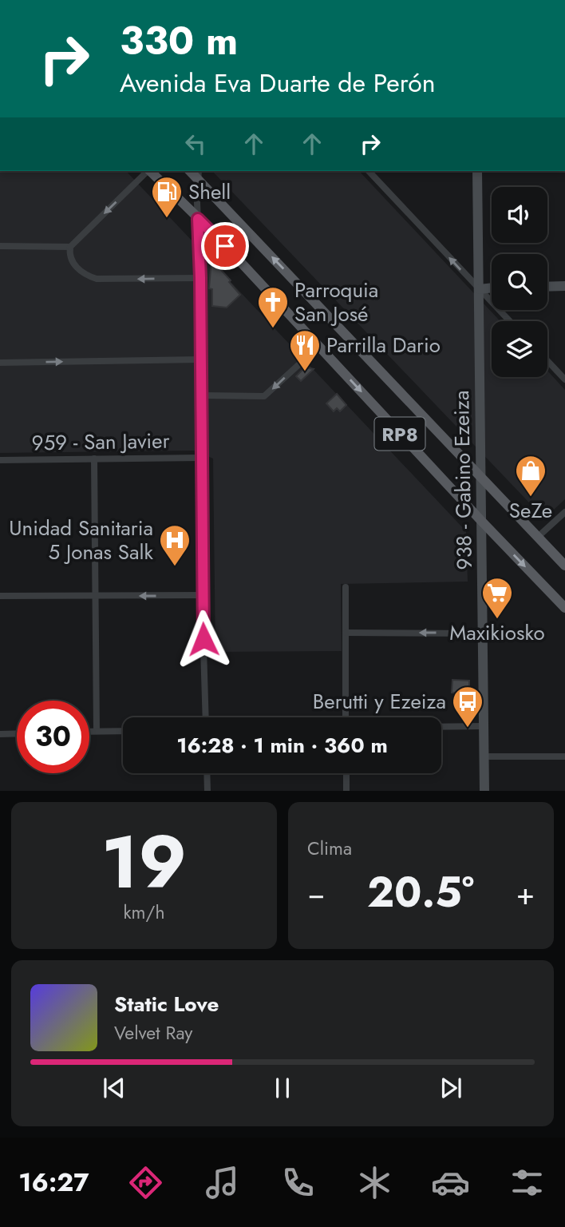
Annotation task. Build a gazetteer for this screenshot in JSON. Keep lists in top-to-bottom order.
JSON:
{
  "streets": {
    "main road": ["RP8"],
    "street": ["959 - San Javier", "938 - Gabino Ezeiza"]
  },
  "crossings": [
    ["RP8", "938 - Gabino Ezeiza"]
  ],
  "places": {
    "fuel station": ["Shell"],
    "church": ["Parroquia San José"],
    "restaurant": ["Parrilla Dario"],
    "shop": ["SeZe"],
    "hospital": ["Unidad Sanitaria 5 Jonas Salk"],
    "supermarket": ["Maxikiosko"],
    "bus stop": ["Berutti y Ezeiza"]
  },
  "page": {
    "turn": ["330 m", "Avenida Eva Duarte de Perón"],
    "limit": "30",
    "trip": "16:28 · 1 min · 360 m",
    "tile": [
      ["19", "km/h"],
      "Clima"
    ],
    "heat": ["−", "20.5°", "+"],
    "song": ["Static Love", "Velvet Ray"],
    "tabs": "16:27"
  }
}
